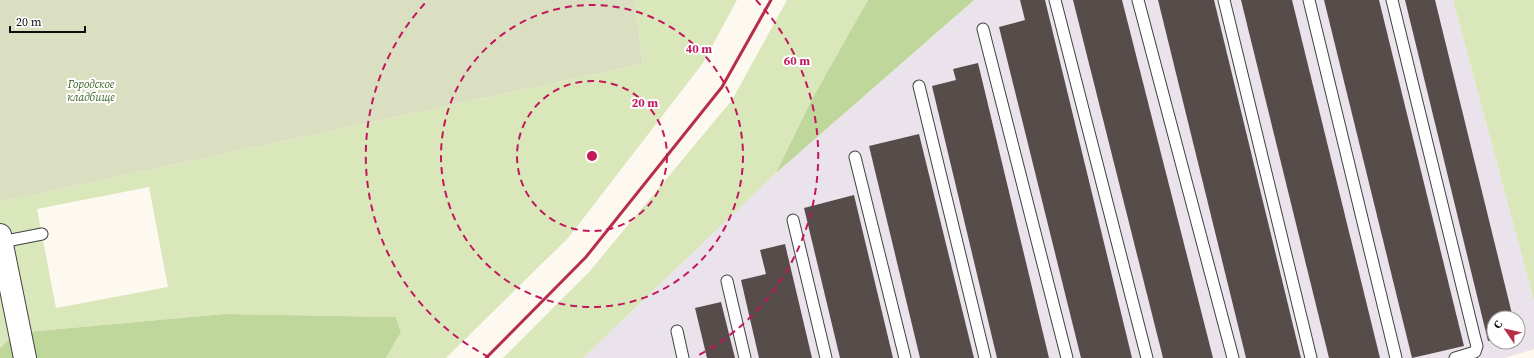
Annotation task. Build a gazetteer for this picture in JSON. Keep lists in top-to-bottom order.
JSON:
{
  "parks": ["Городское кладбище"],
  "scale_bar": "20 m",
  "north": "top left",
  "rings": ["40 m", "60 m", "20 m"]
}
